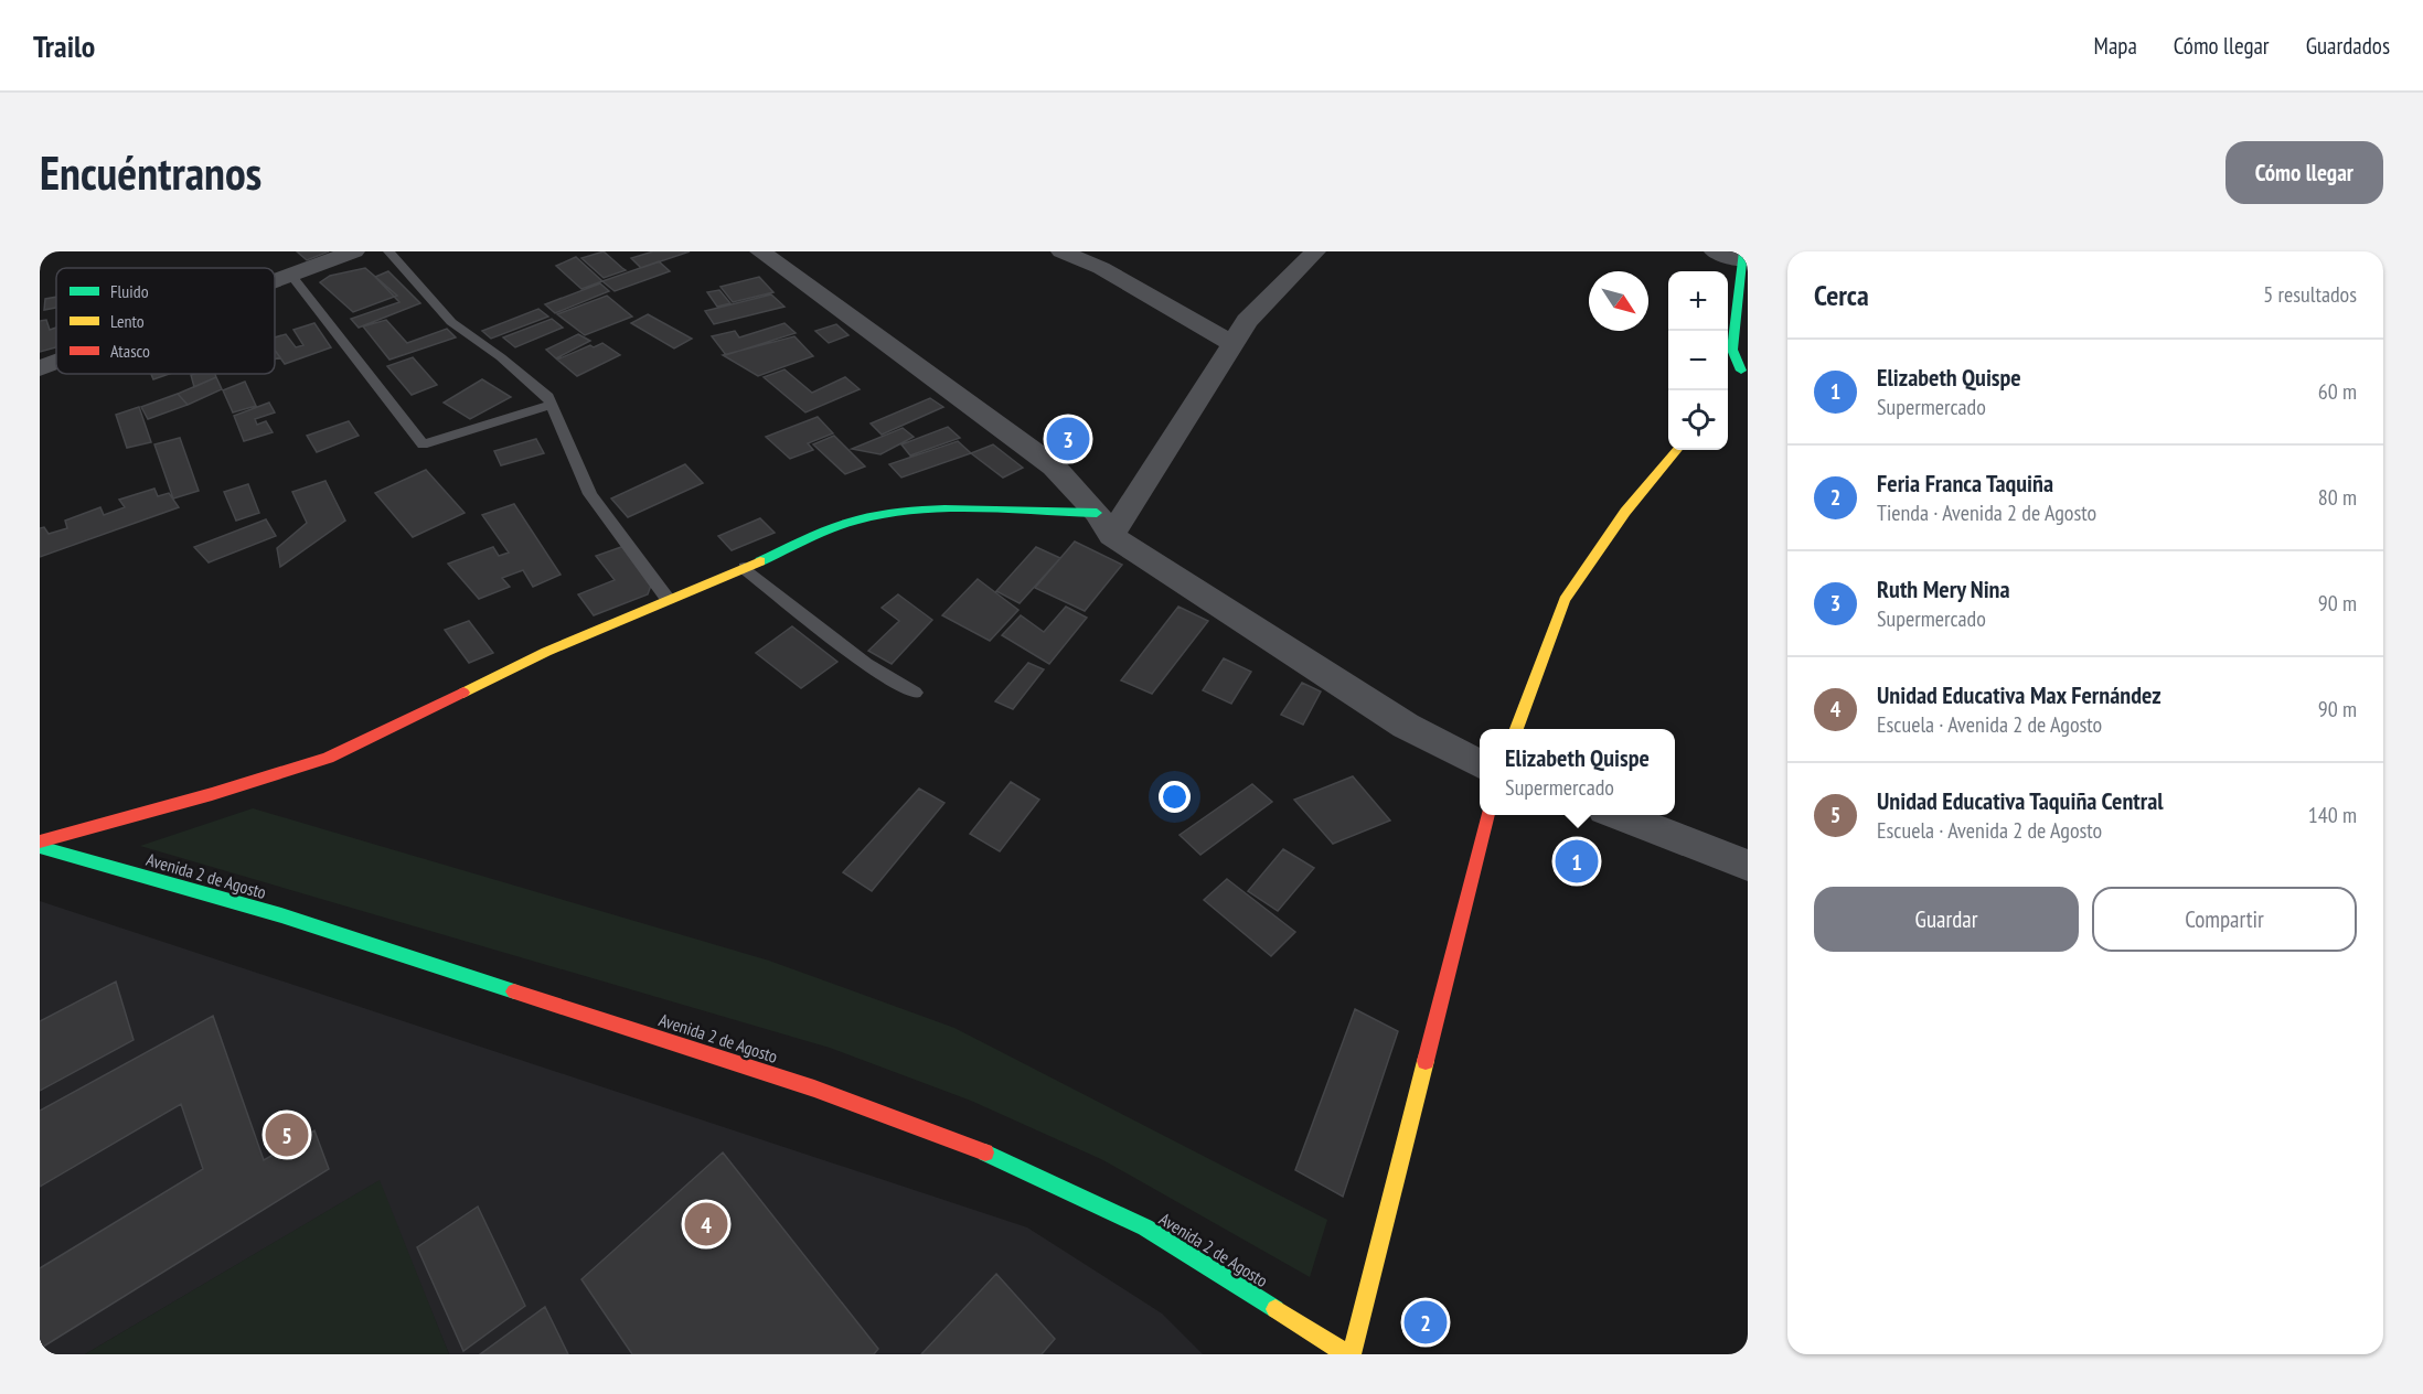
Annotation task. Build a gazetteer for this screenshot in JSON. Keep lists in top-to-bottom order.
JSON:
{
  "streets": {
    "street": ["Avenida 2 de Agosto"]
  },
  "legend": ["Fluido", "Lento", "Atasco"],
  "north": "bottom right",
  "page": {
    "header": "Trailo",
    "nav": ["Mapa", "Cómo llegar", "Guardados"],
    "buttons": [
      "Cómo llegar",
      ["Guardar", "Compartir"]
    ],
    "title": "Encuéntranos",
    "heading": ["Cerca", "5 resultados"],
    "map_buttons": ["+", "−"],
    "list": [
      {
        "mark": "1",
        "name": "Elizabeth Quispe",
        "note": "Supermercado",
        "value": "60 m"
      },
      {
        "mark": "2",
        "name": "Feria Franca Taquiña",
        "note": "Tienda · Avenida 2 de Agosto",
        "value": "80 m"
      },
      {
        "mark": "3",
        "name": "Ruth Mery Nina",
        "note": "Supermercado",
        "value": "90 m"
      },
      {
        "mark": "4",
        "name": "Unidad Educativa Max Fernández",
        "note": "Escuela · Avenida 2 de Agosto",
        "value": "90 m"
      },
      {
        "mark": "5",
        "name": "Unidad Educativa Taquiña Central",
        "note": "Escuela · Avenida 2 de Agosto",
        "value": "140 m"
      }
    ],
    "pins": [
      "3",
      "1",
      "5",
      "4",
      "2"
    ],
    "popup": ["Elizabeth Quispe", "Supermercado"]
  }
}
